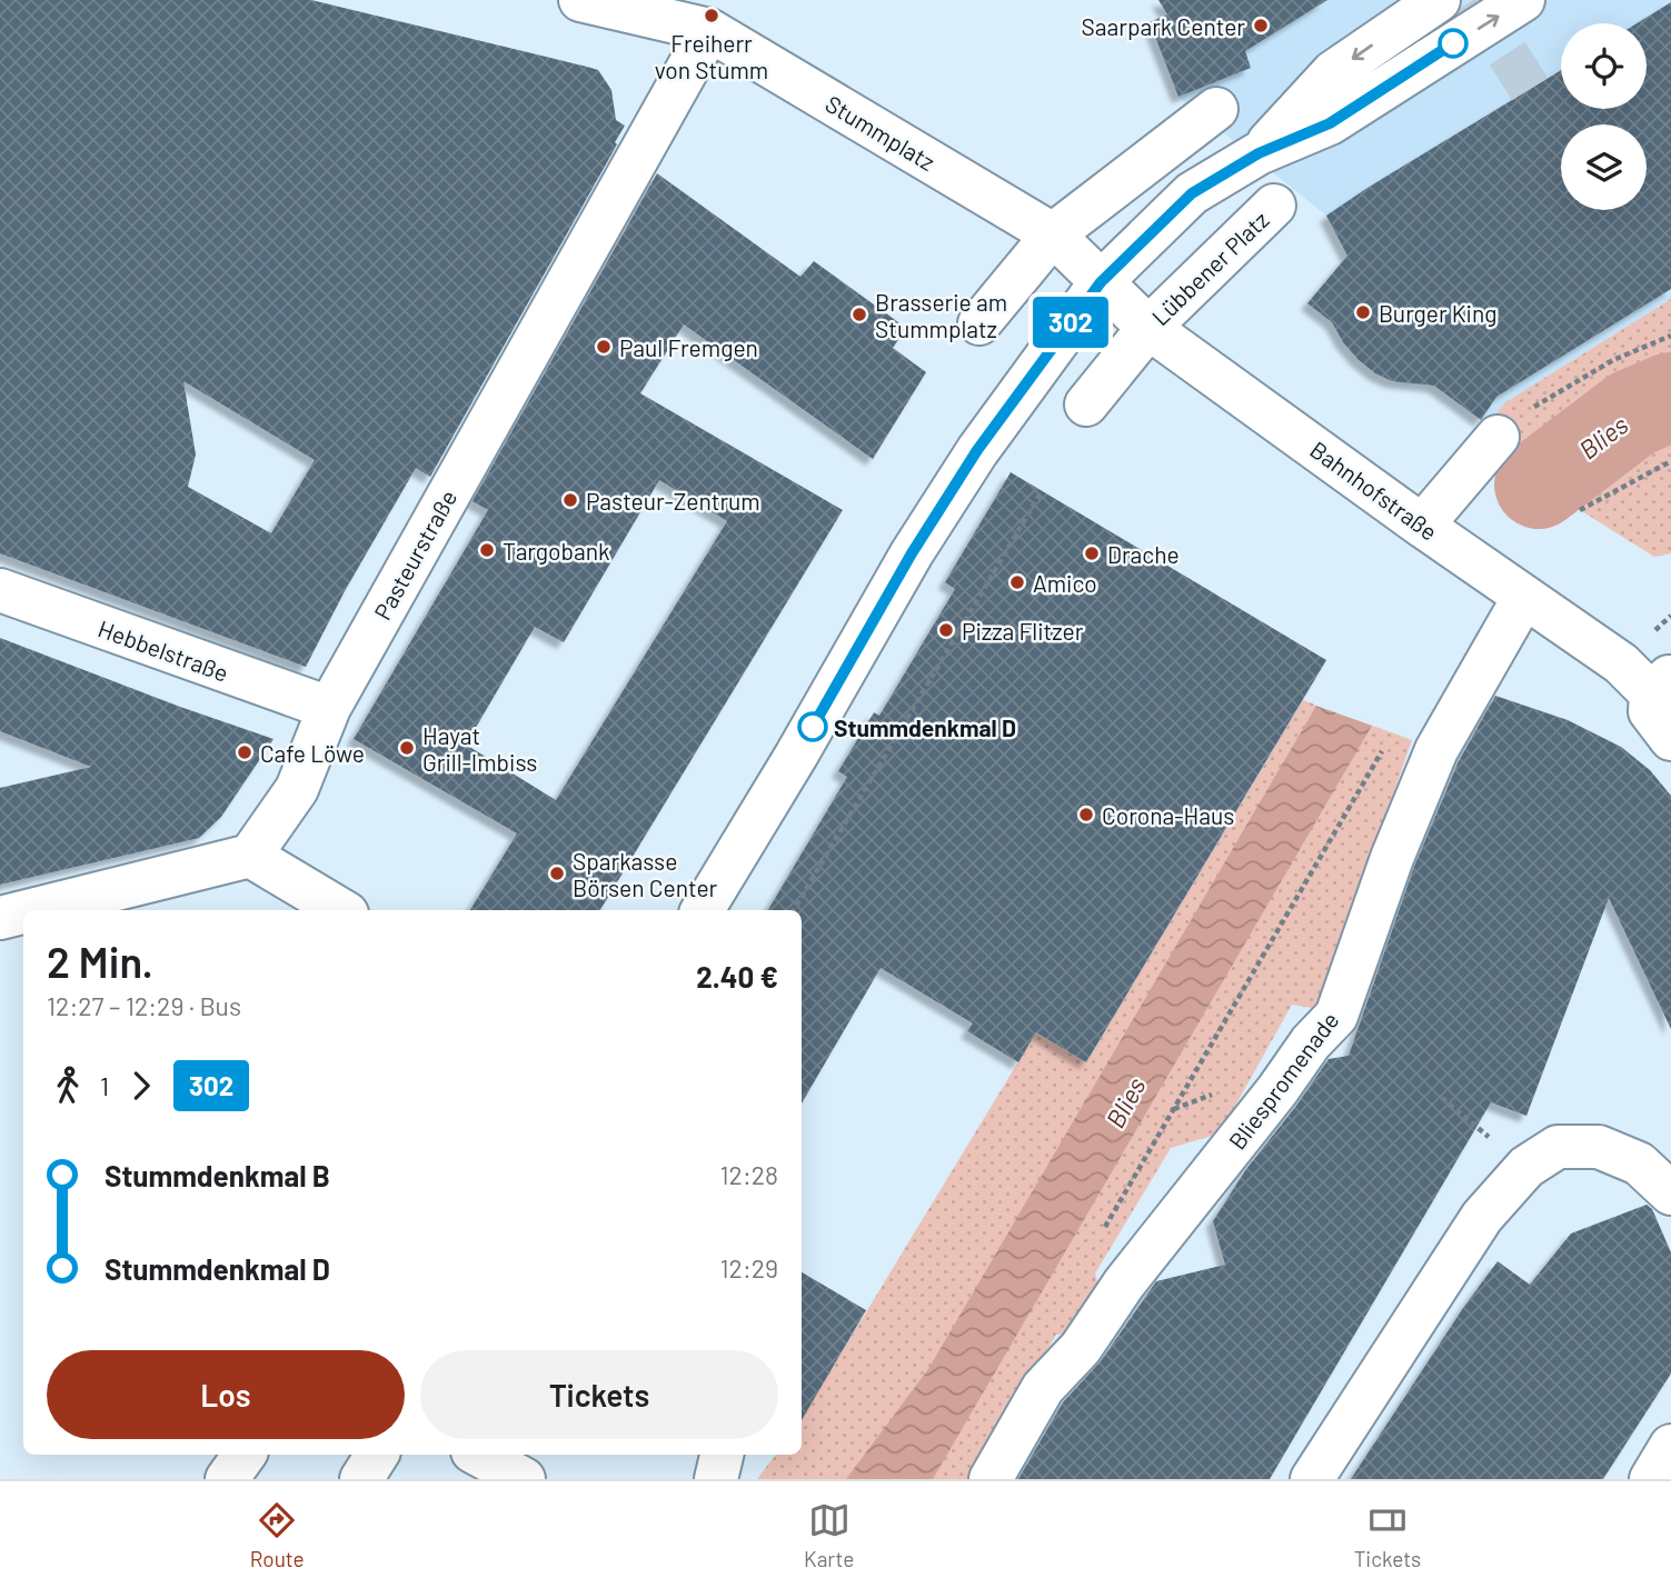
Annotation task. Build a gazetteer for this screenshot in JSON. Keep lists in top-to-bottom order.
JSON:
{
  "streets": {
    "street": [
      "Stummplatz",
      "Lübbener Platz",
      "Bahnhofstraße",
      "Pasteurstraße",
      "Hebbelstraße",
      "Bliespromenade"
    ]
  },
  "crossings": [
    ["Stummplatz", "Bahnhofstraße"],
    ["Stummplatz", "Pasteurstraße"],
    ["Lübbener Platz", "Bahnhofstraße"],
    ["Bahnhofstraße", "Bliespromenade"],
    ["Pasteurstraße", "Hebbelstraße"]
  ],
  "water": ["Blies"],
  "places": [
    "Freiherr von Stumm",
    "Saarpark Center",
    "Burger King",
    "Brasserie am Stummplatz",
    "Paul Fremgen",
    "Pasteur-Zentrum",
    "Targobank",
    "Drache",
    "Amico",
    "Pizza Flitzer",
    "Stummdenkmal D",
    "Hayat Grill-Imbiss",
    "Cafe Löwe",
    "Corona-Haus",
    "Sparkasse Börsen Center"
  ],
  "lines": ["bus line 302"],
  "page": {
    "on_map": "302",
    "heading": ["2 Min.", "12:27 – 12:29 · Bus", "2.40 €"],
    "legs": ["1", "302"],
    "list": [
      {
        "name": "Stummdenkmal B",
        "value": "12:28"
      },
      {
        "name": "Stummdenkmal D",
        "value": "12:29"
      }
    ],
    "buttons": ["Los", "Tickets"],
    "tabs": ["Route", "Karte", "Tickets"]
  }
}
